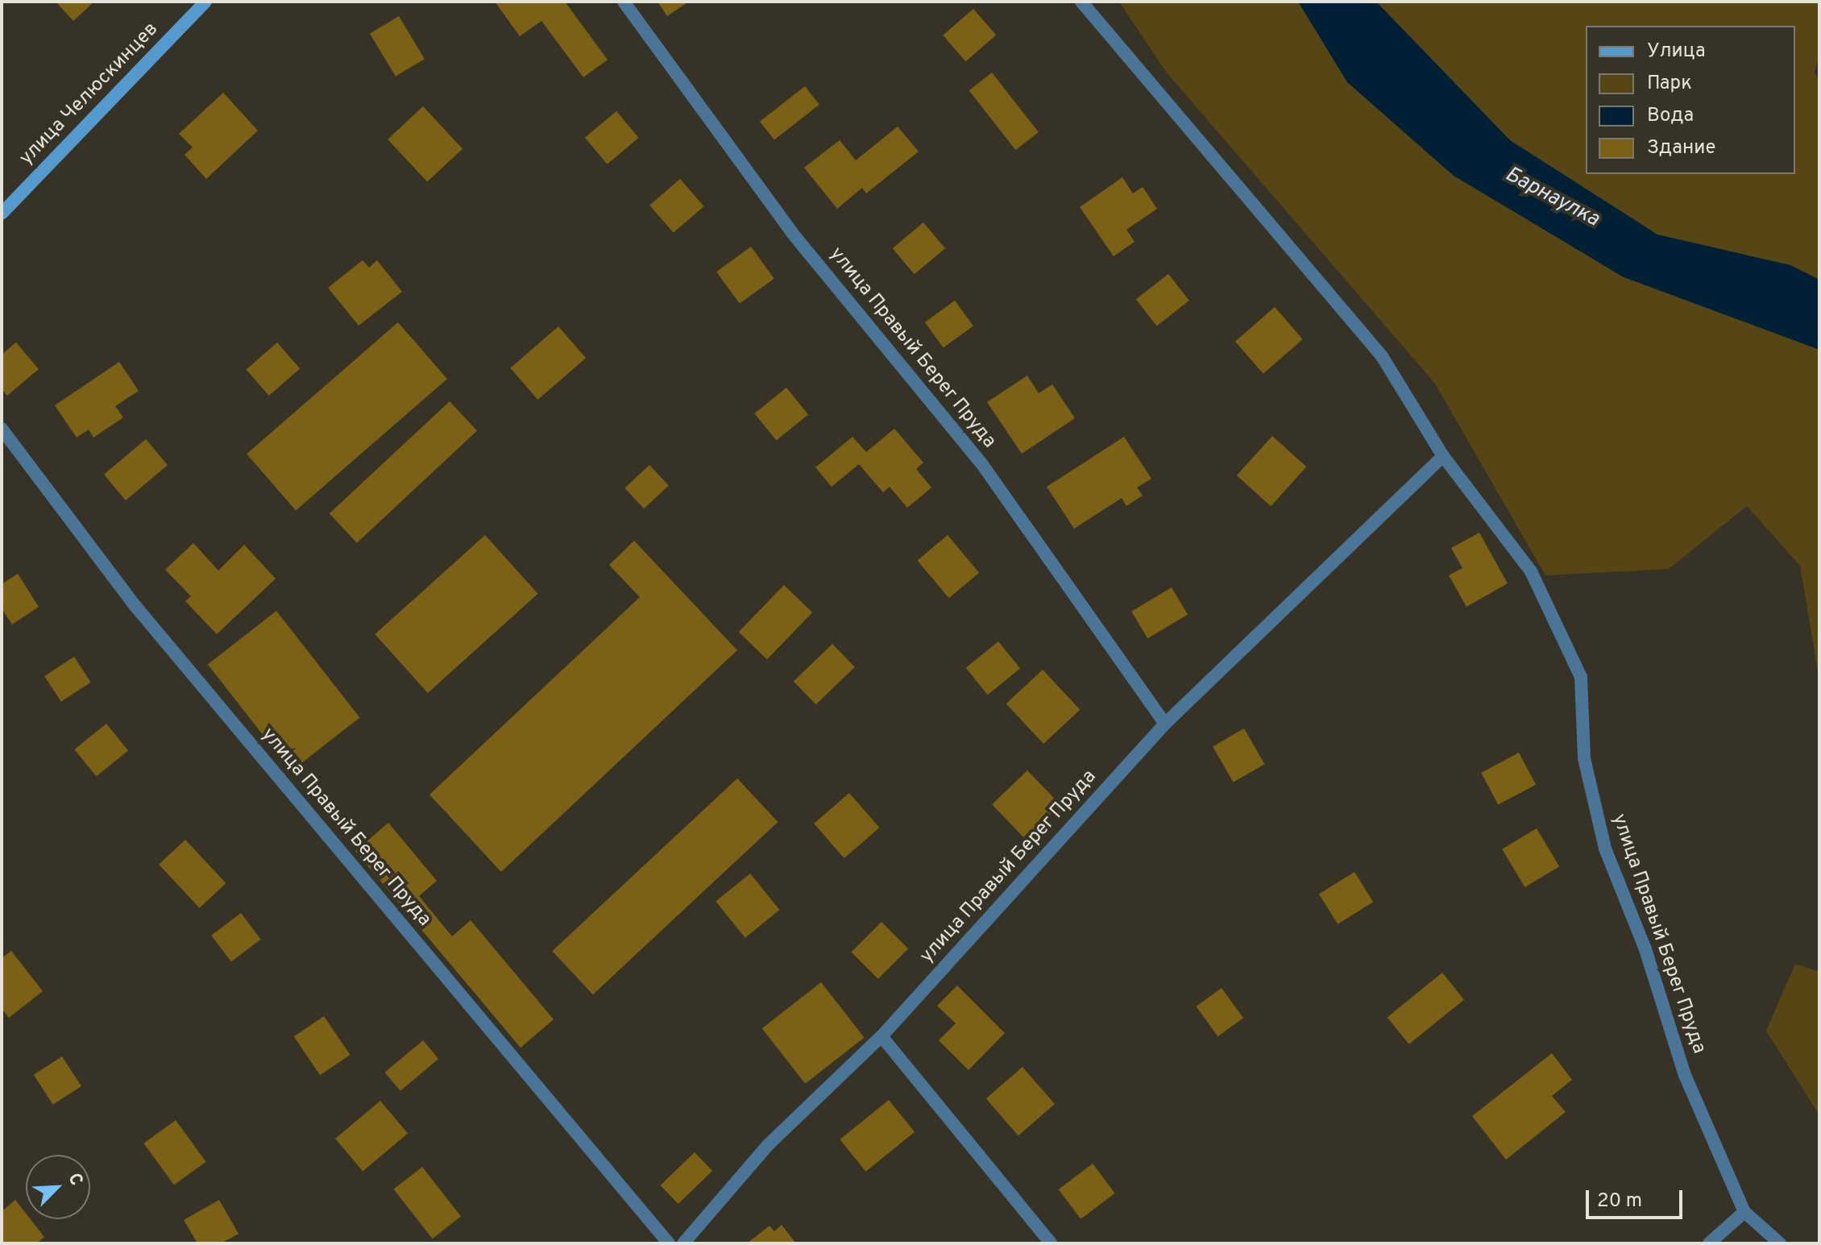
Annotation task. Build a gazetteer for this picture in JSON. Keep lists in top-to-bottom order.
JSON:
{
  "streets": {
    "main road": ["улица Челюскинцев"],
    "street": ["улица Правый Берег Пруда"]
  },
  "water": ["Барнаулка"],
  "legend": [
    "Улица",
    "Парк",
    "Вода",
    "Здание"
  ],
  "scale_bar": "20 m",
  "north": "top right"
}
